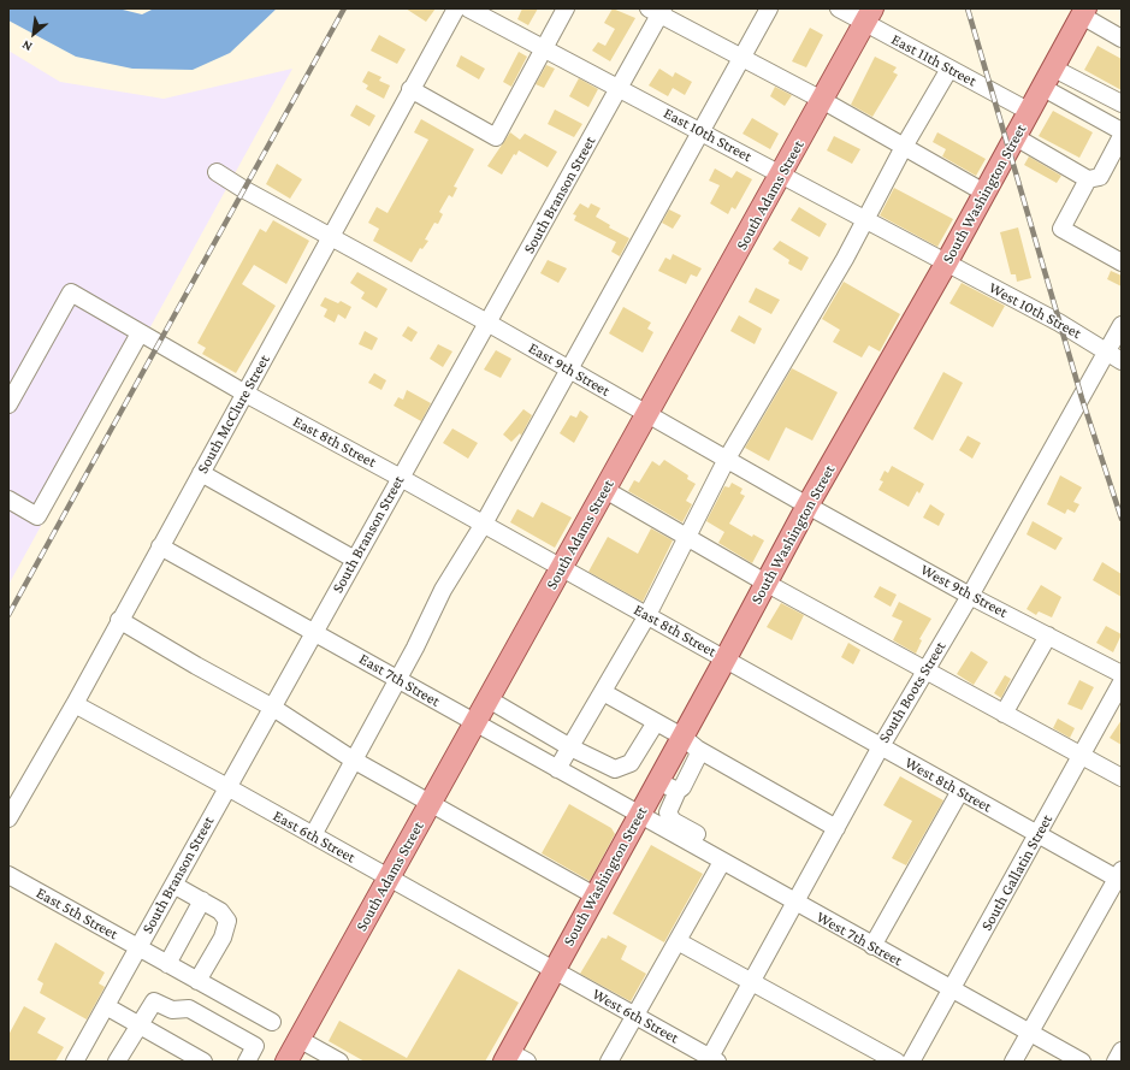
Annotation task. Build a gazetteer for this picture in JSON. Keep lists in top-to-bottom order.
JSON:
{
  "streets": {
    "main road": ["South Washington Street", "South Adams Street"],
    "street": [
      "East 11th Street",
      "East 10th Street",
      "South Branson Street",
      "West 10th Street",
      "East 9th Street",
      "South McClure Street",
      "East 8th Street",
      "West 9th Street",
      "East 7th Street",
      "South Boots Street",
      "West 8th Street",
      "East 6th Street",
      "South Gallatin Street",
      "East 5th Street",
      "West 7th Street",
      "West 6th Street"
    ]
  },
  "crossings": [
    ["East 11th Street", "South Washington Street"],
    ["East 11th Street", "South Adams Street"],
    ["East 10th Street", "South Washington Street"],
    ["East 10th Street", "South Branson Street"],
    ["East 10th Street", "South Adams Street"],
    ["East 10th Street", "West 10th Street"],
    ["South Washington Street", "West 10th Street"],
    ["South Washington Street", "East 9th Street"],
    ["South Washington Street", "East 8th Street"],
    ["South Washington Street", "West 9th Street"],
    ["South Washington Street", "East 7th Street"],
    ["South Washington Street", "West 8th Street"],
    ["South Washington Street", "East 6th Street"],
    ["South Washington Street", "West 7th Street"],
    ["South Washington Street", "West 6th Street"],
    ["South Branson Street", "East 9th Street"],
    ["South Branson Street", "East 8th Street"],
    ["South Branson Street", "East 7th Street"],
    ["South Branson Street", "East 6th Street"],
    ["South Branson Street", "East 5th Street"],
    ["South Adams Street", "East 9th Street"],
    ["South Adams Street", "East 8th Street"],
    ["South Adams Street", "East 7th Street"],
    ["South Adams Street", "East 6th Street"],
    ["West 10th Street", "South Boots Street"],
    ["East 9th Street", "South McClure Street"],
    ["East 9th Street", "West 9th Street"],
    ["South McClure Street", "East 8th Street"],
    ["South McClure Street", "East 7th Street"],
    ["South McClure Street", "East 6th Street"],
    ["East 8th Street", "West 8th Street"],
    ["West 9th Street", "South Boots Street"],
    ["East 7th Street", "West 7th Street"],
    ["South Boots Street", "West 8th Street"],
    ["South Boots Street", "West 7th Street"],
    ["South Boots Street", "West 6th Street"],
    ["West 8th Street", "South Gallatin Street"],
    ["East 6th Street", "West 6th Street"],
    ["South Gallatin Street", "West 7th Street"]
  ],
  "north": "bottom left"
}
